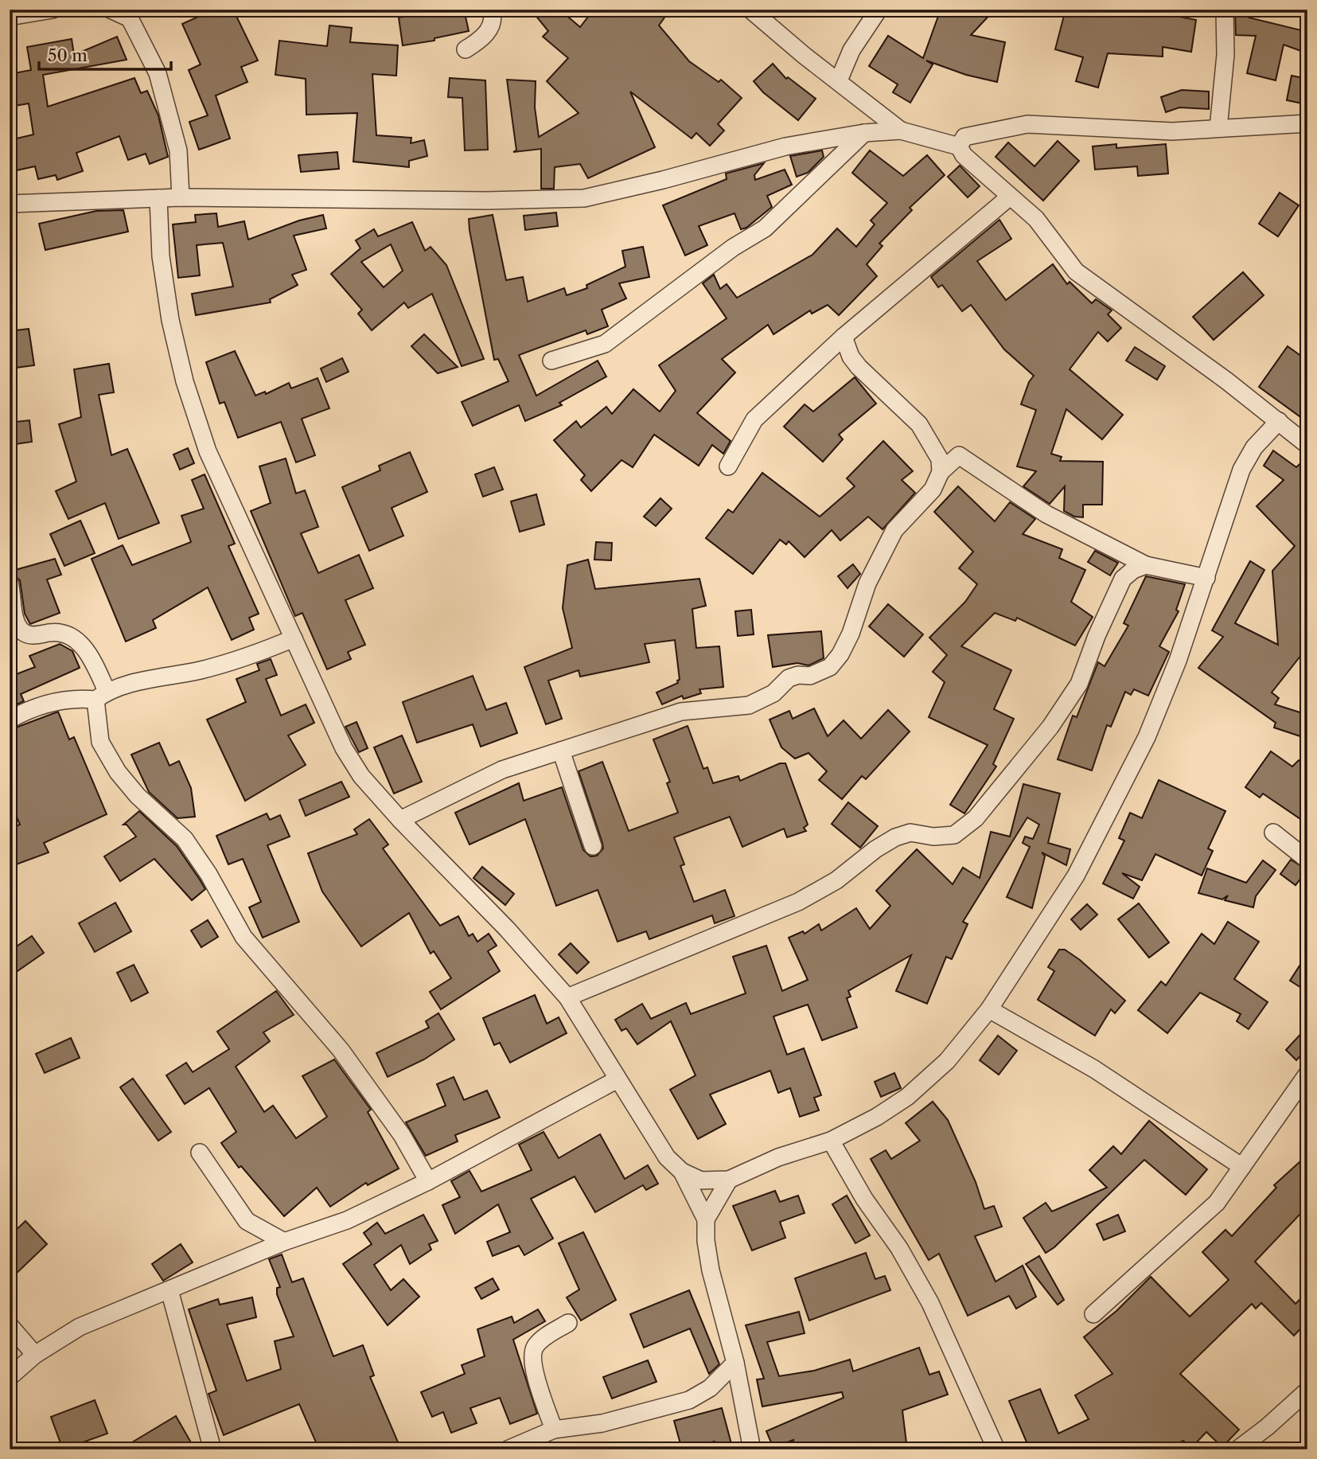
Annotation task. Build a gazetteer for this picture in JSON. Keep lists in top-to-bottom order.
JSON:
{
  "scale_bar": "50 m"
}
